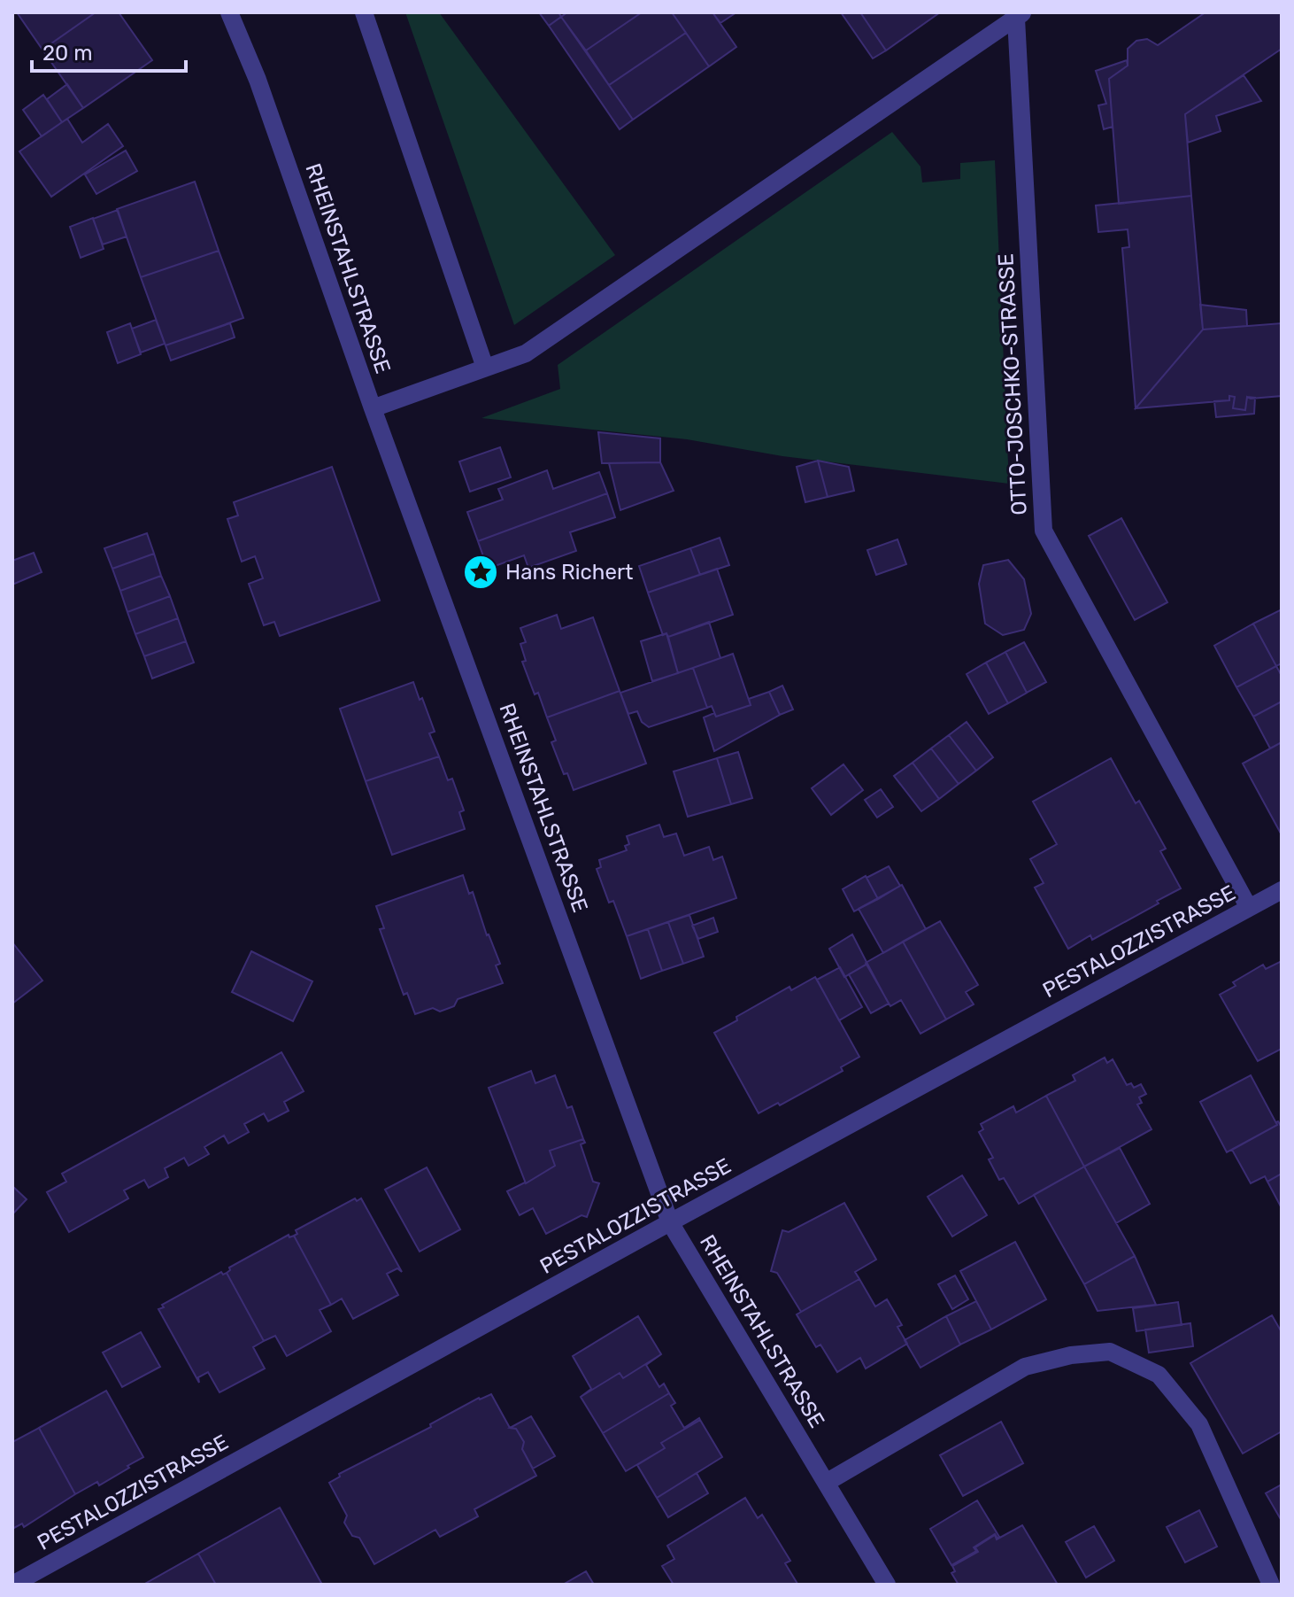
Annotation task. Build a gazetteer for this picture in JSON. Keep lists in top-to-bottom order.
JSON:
{
  "streets": {
    "street": ["RHEINSTAHLSTRASSE", "OTTO-JOSCHKO-STRASSE", "PESTALOZZISTRASSE"]
  },
  "crossings": [
    ["RHEINSTAHLSTRASSE", "OTTO-JOSCHKO-STRASSE"],
    ["RHEINSTAHLSTRASSE", "PESTALOZZISTRASSE"],
    ["OTTO-JOSCHKO-STRASSE", "PESTALOZZISTRASSE"]
  ],
  "places": {
    "place": ["Hans Richert"]
  },
  "scale_bar": "20 m"
}
